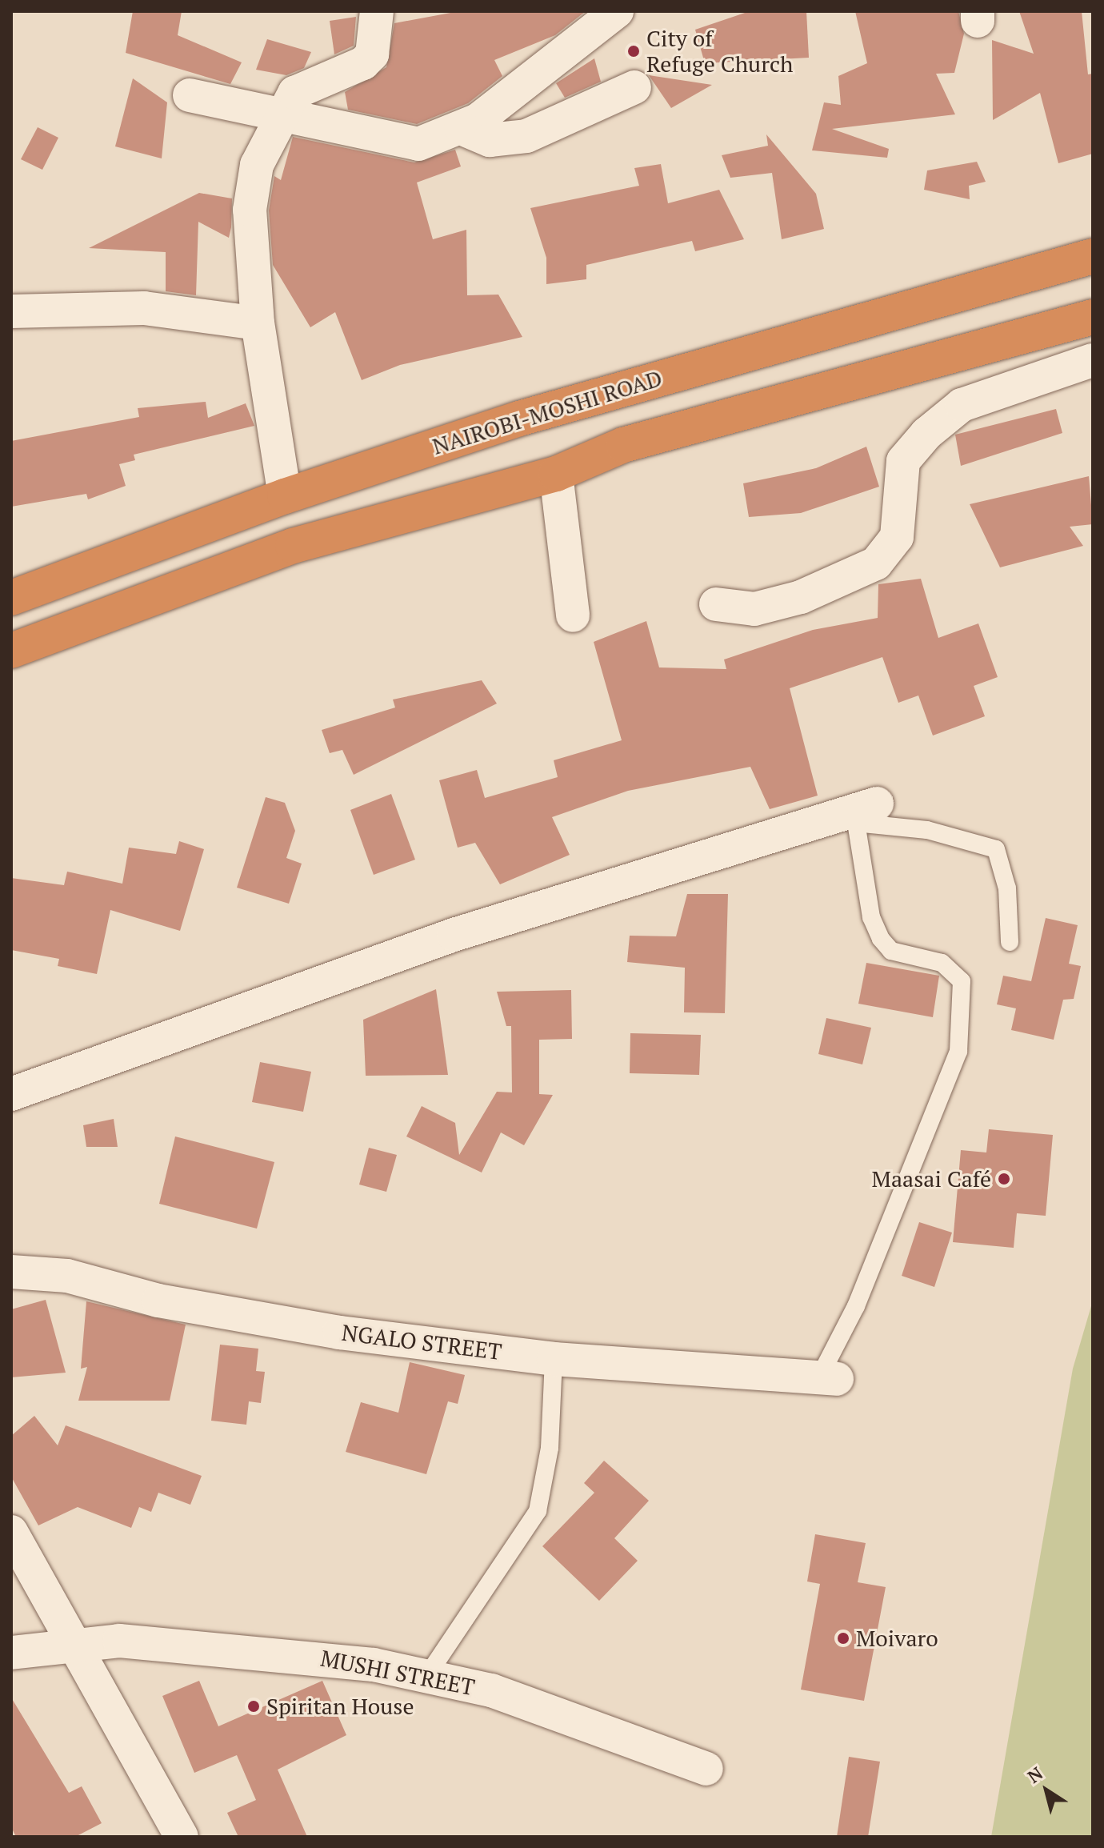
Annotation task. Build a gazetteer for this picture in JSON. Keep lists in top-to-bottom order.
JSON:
{
  "streets": {
    "highway": ["NAIROBI-MOSHI ROAD"],
    "street": ["NGALO STREET", "MUSHI STREET"]
  },
  "places": [
    "City of Refuge Church",
    "Maasai Café",
    "Moivaro",
    "Spiritan House"
  ],
  "north": "top left"
}
